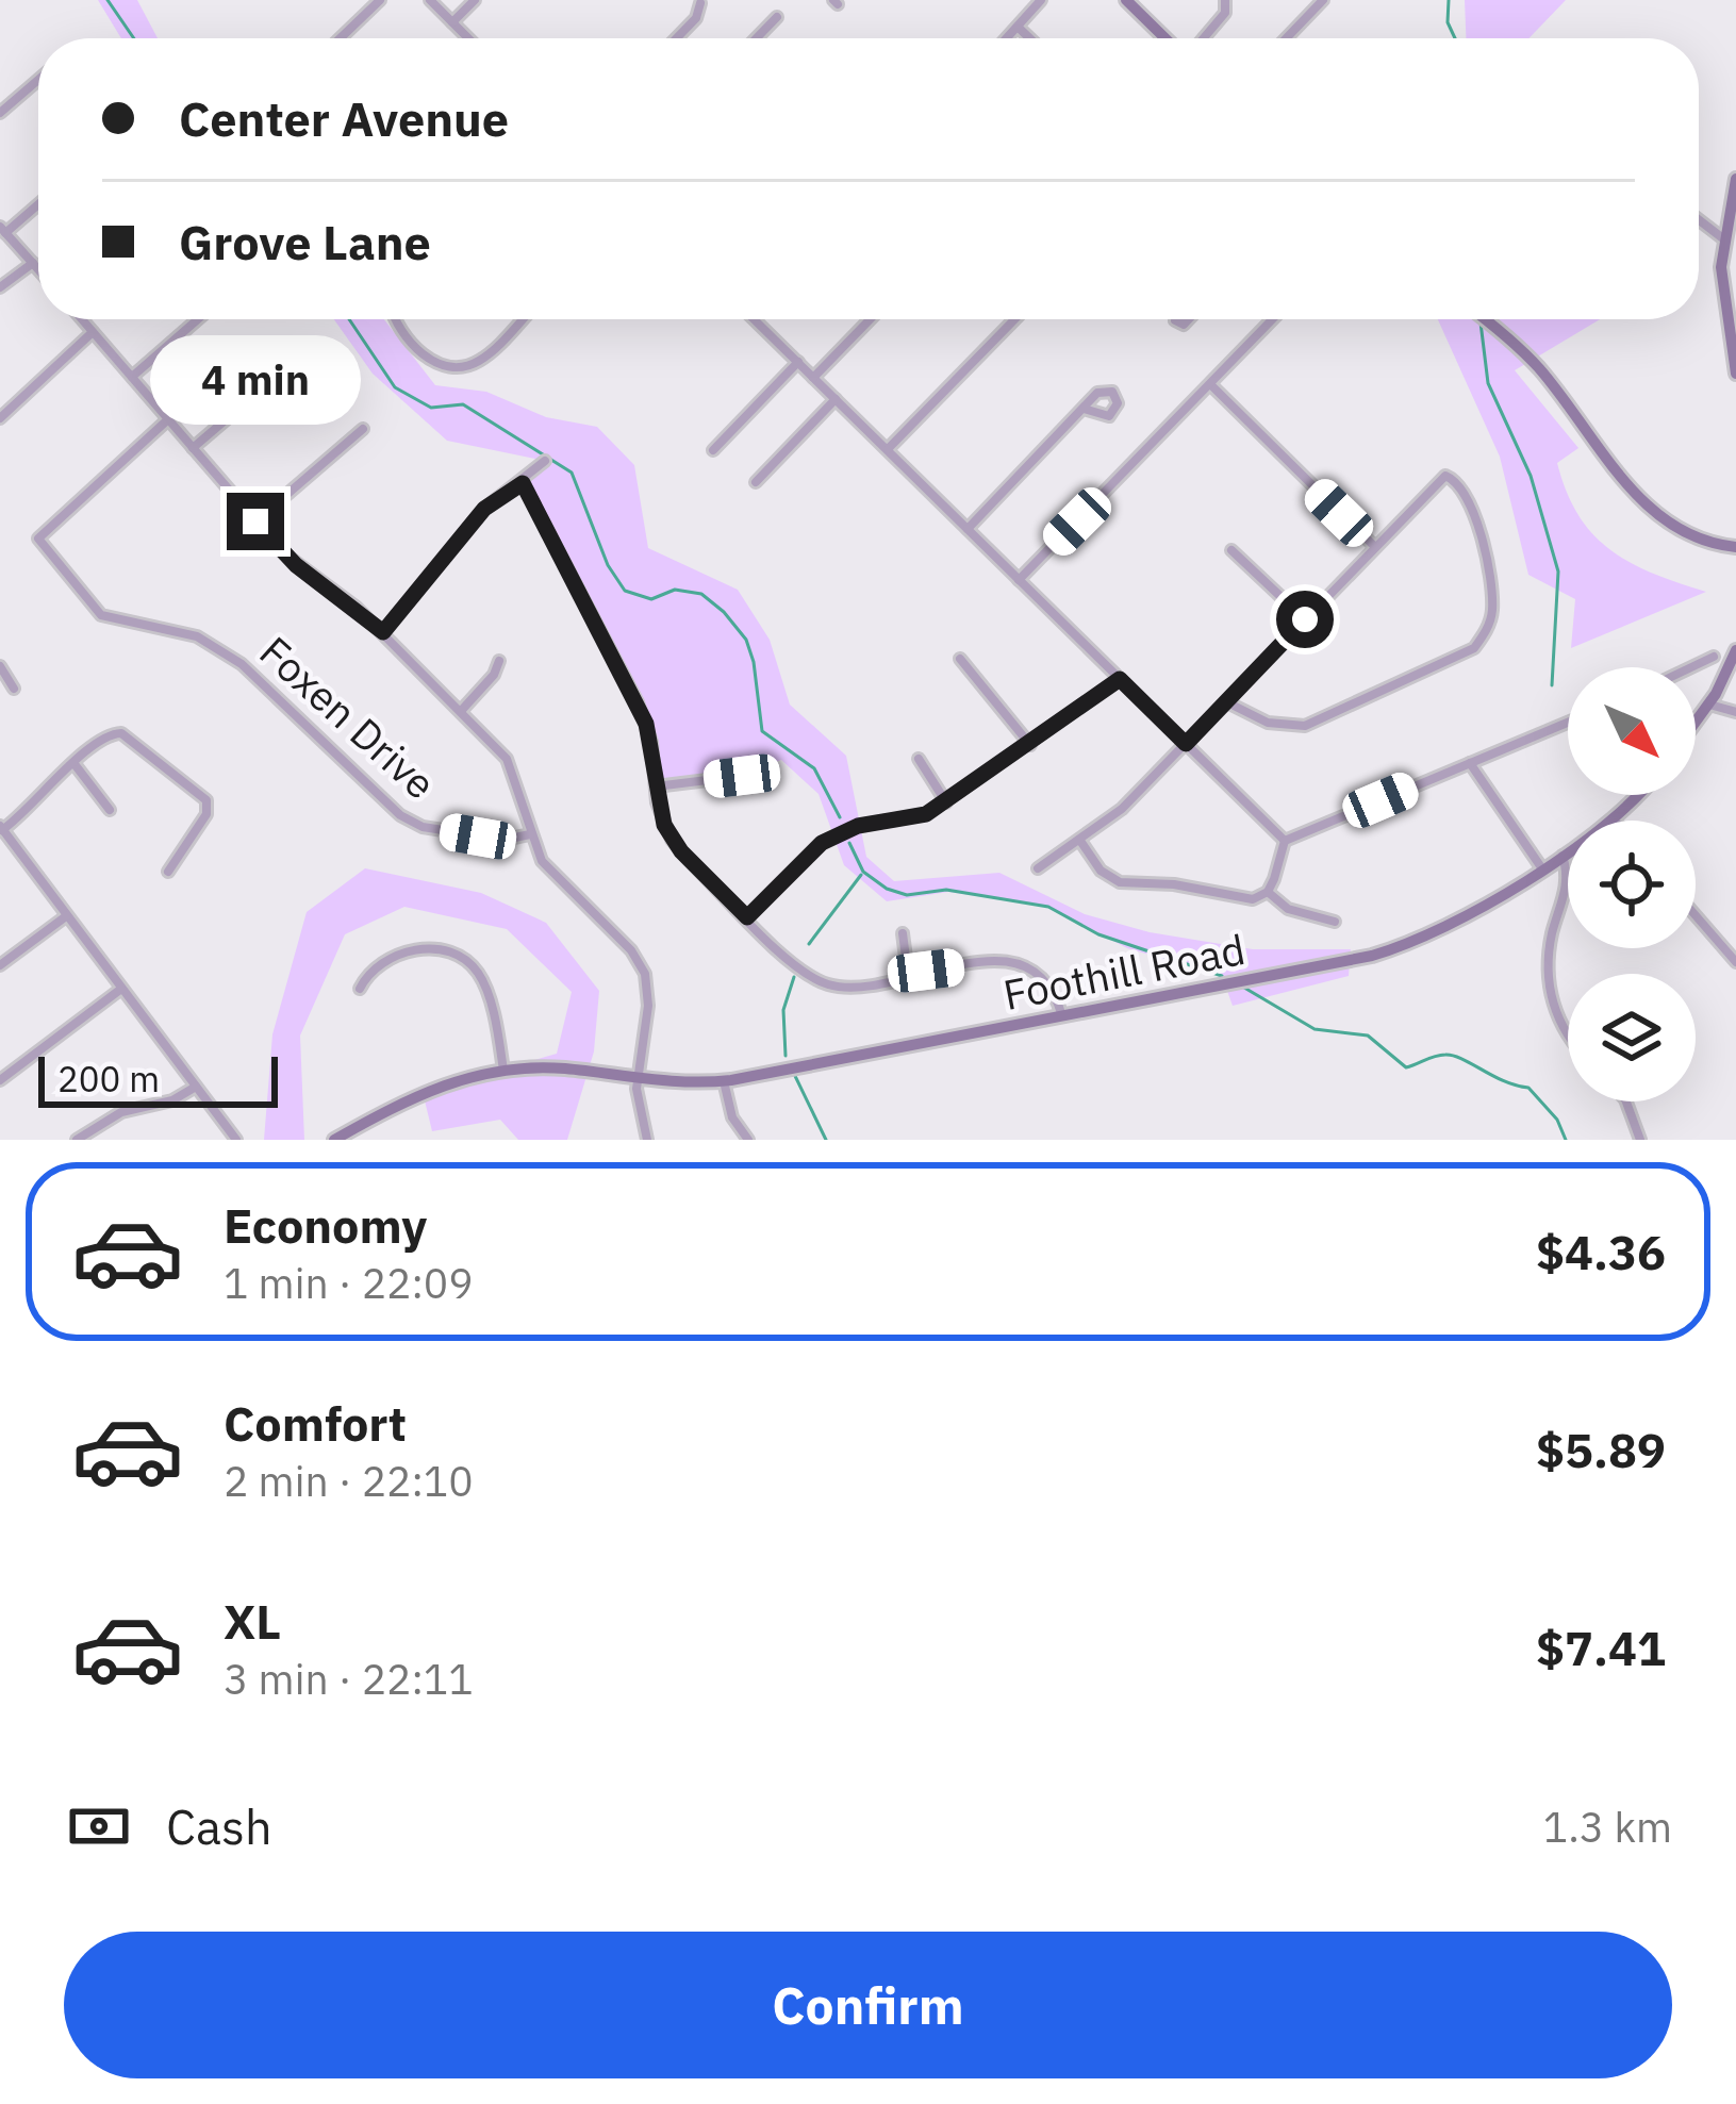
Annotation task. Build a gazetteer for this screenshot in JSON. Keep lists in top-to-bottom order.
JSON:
{
  "streets": {
    "main road": ["Foothill Road"],
    "street": ["Foxen Drive"]
  },
  "scale_bar": "200 m",
  "north": "bottom right",
  "page": {
    "banner": ["Center Avenue", "Grove Lane"],
    "bubble": "4 min",
    "scale": "200 m",
    "list": [
      {
        "name": "Economy",
        "note": "1 min · 22:09",
        "value": "$4.36"
      },
      {
        "name": "Comfort",
        "note": "2 min · 22:10",
        "value": "$5.89"
      },
      {
        "name": "XL",
        "note": "3 min · 22:11",
        "value": "$7.41"
      }
    ],
    "pay": ["Cash", "1.3 km"],
    "buttons": "Confirm"
  }
}
